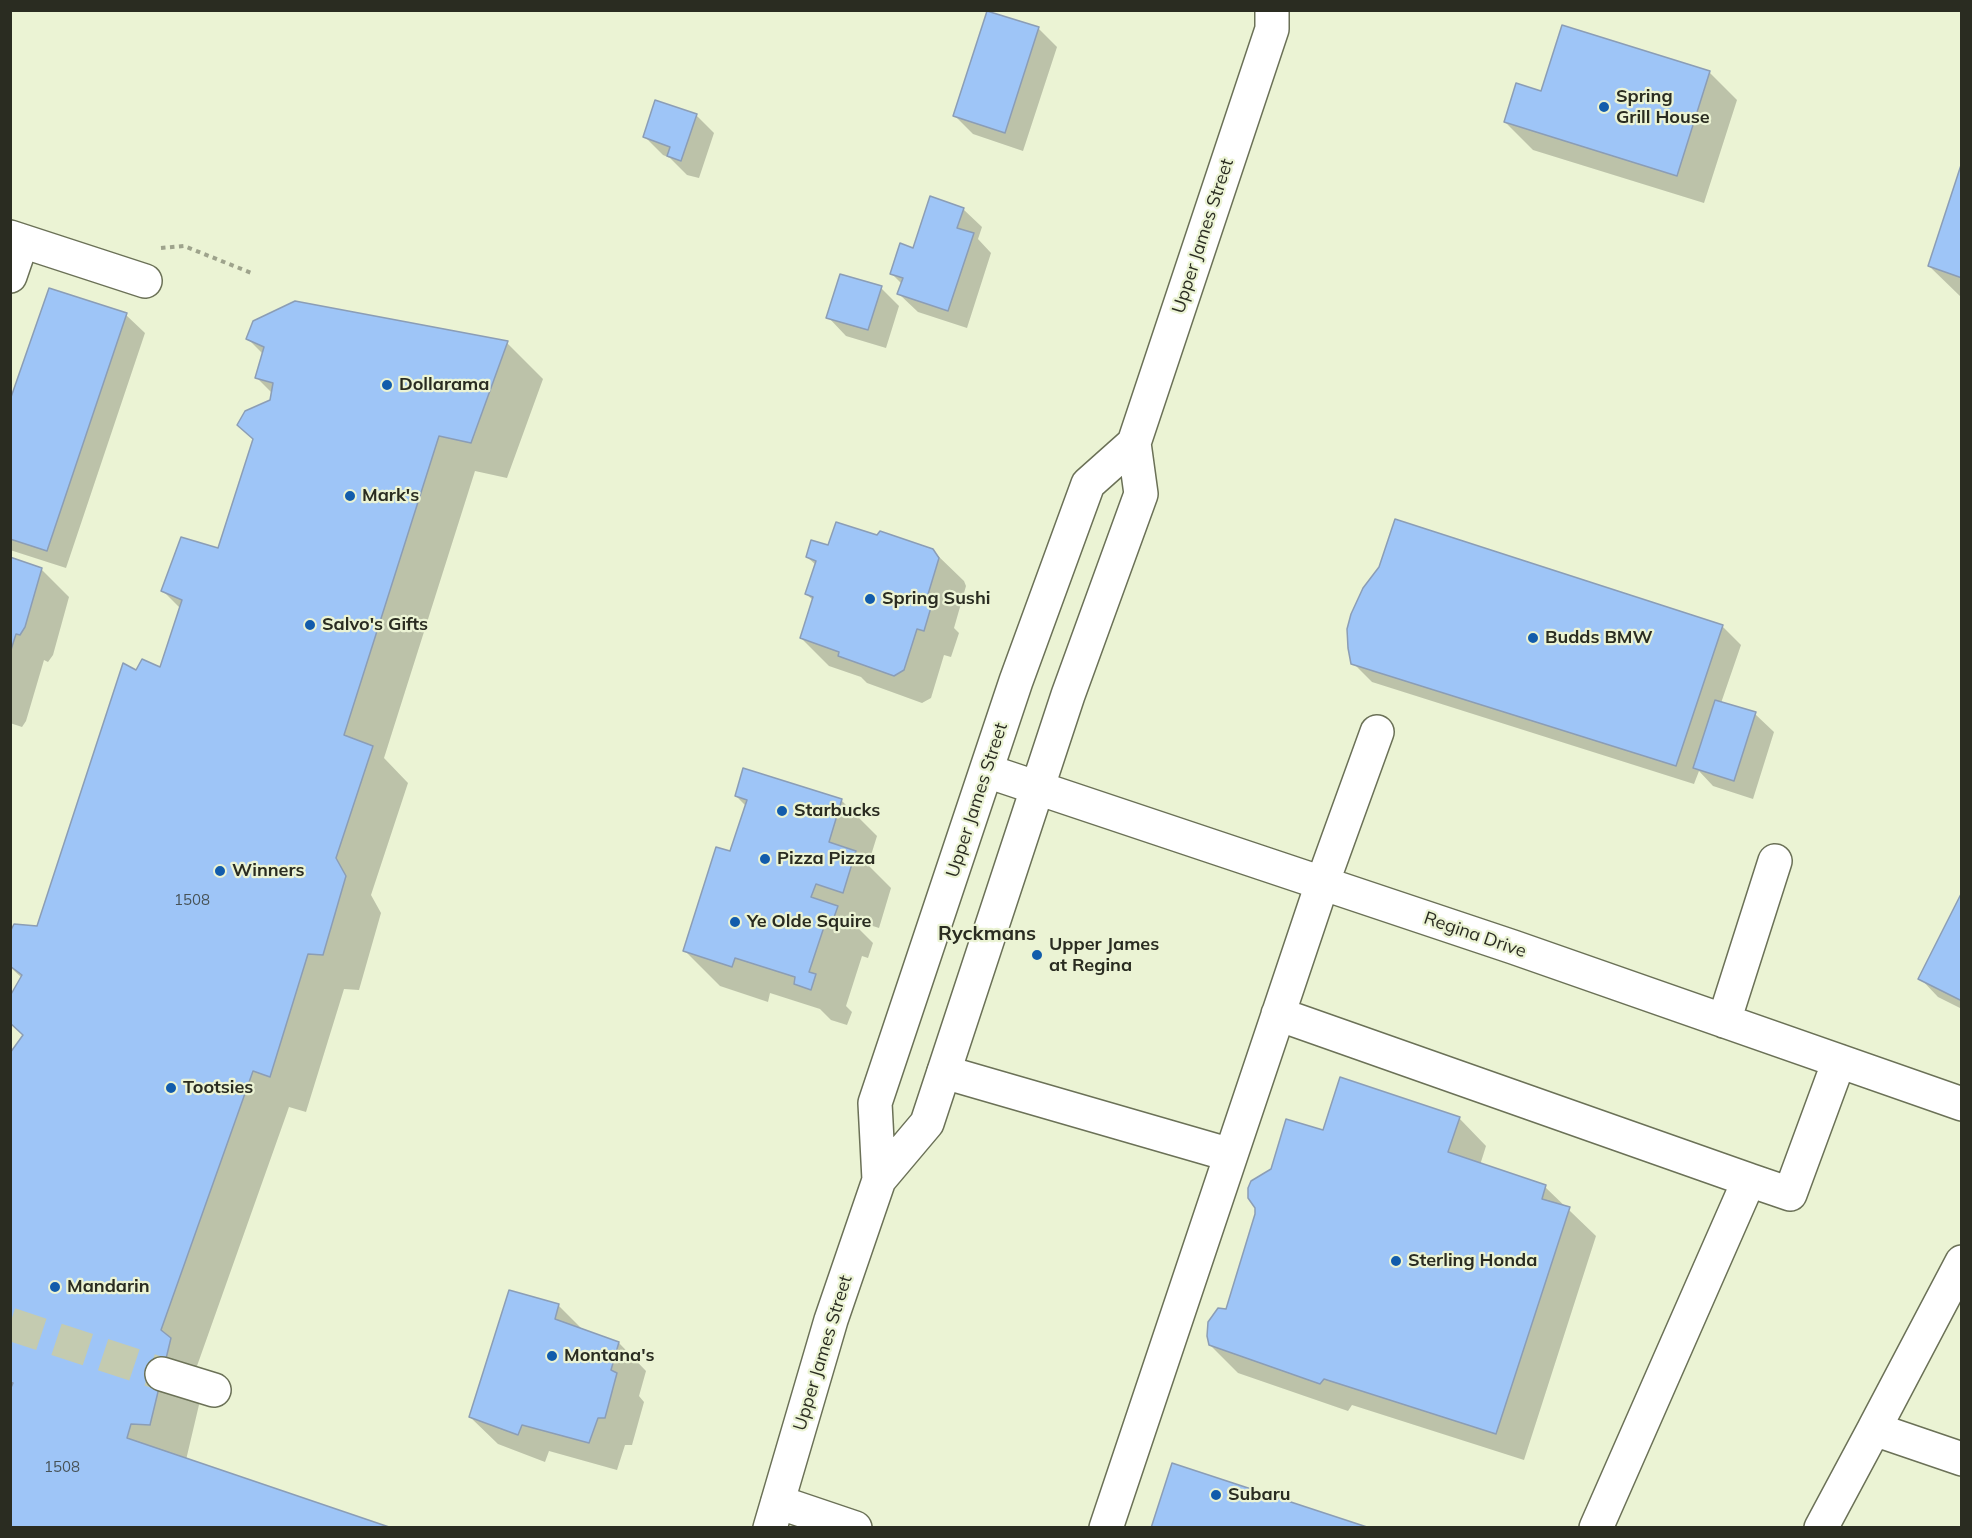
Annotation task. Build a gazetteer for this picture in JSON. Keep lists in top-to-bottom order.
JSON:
{
  "streets": {
    "main road": ["Upper James Street", "Regina Drive"]
  },
  "crossings": [
    ["Upper James Street", "Regina Drive"]
  ],
  "districts": ["Ryckmans"],
  "places": [
    "Spring Grill House",
    "Dollarama",
    "Mark's",
    "Spring Sushi",
    "Salvo's Gifts",
    "Budds BMW",
    "Starbucks",
    "Pizza Pizza",
    "Winners",
    "Ye Olde Squire",
    "Upper James at Regina",
    "Tootsies",
    "Sterling Honda",
    "Mandarin",
    "Montana's",
    "Subaru"
  ],
  "house_numbers": ["1508", "1508"]
}
